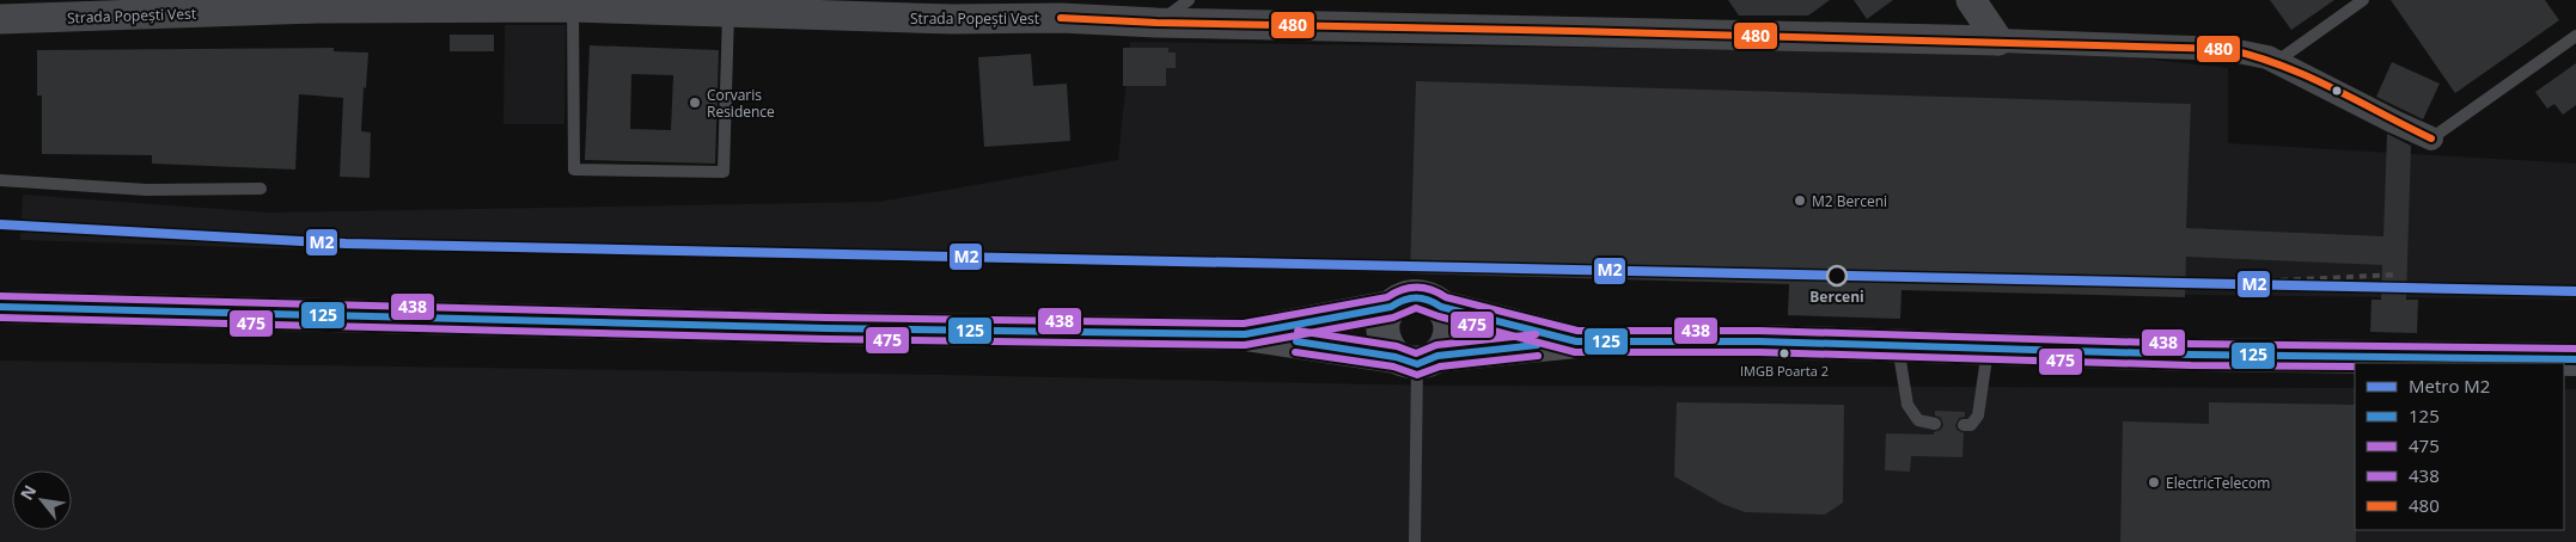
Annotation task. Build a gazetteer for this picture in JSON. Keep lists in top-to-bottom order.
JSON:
{
  "streets": {
    "street": ["Strada Popești Vest"]
  },
  "places": [
    "Corvaris Residence",
    "M2 Berceni",
    "Berceni",
    "IMGB Poarta 2",
    "ElectricTelecom"
  ],
  "lines": [
    "transit line 480",
    "metro line M2",
    "transit line 438",
    "transit line 125",
    "transit line 475"
  ],
  "legend": [
    "Metro M2",
    "125",
    "475",
    "438",
    "480"
  ],
  "north": "top left"
}
